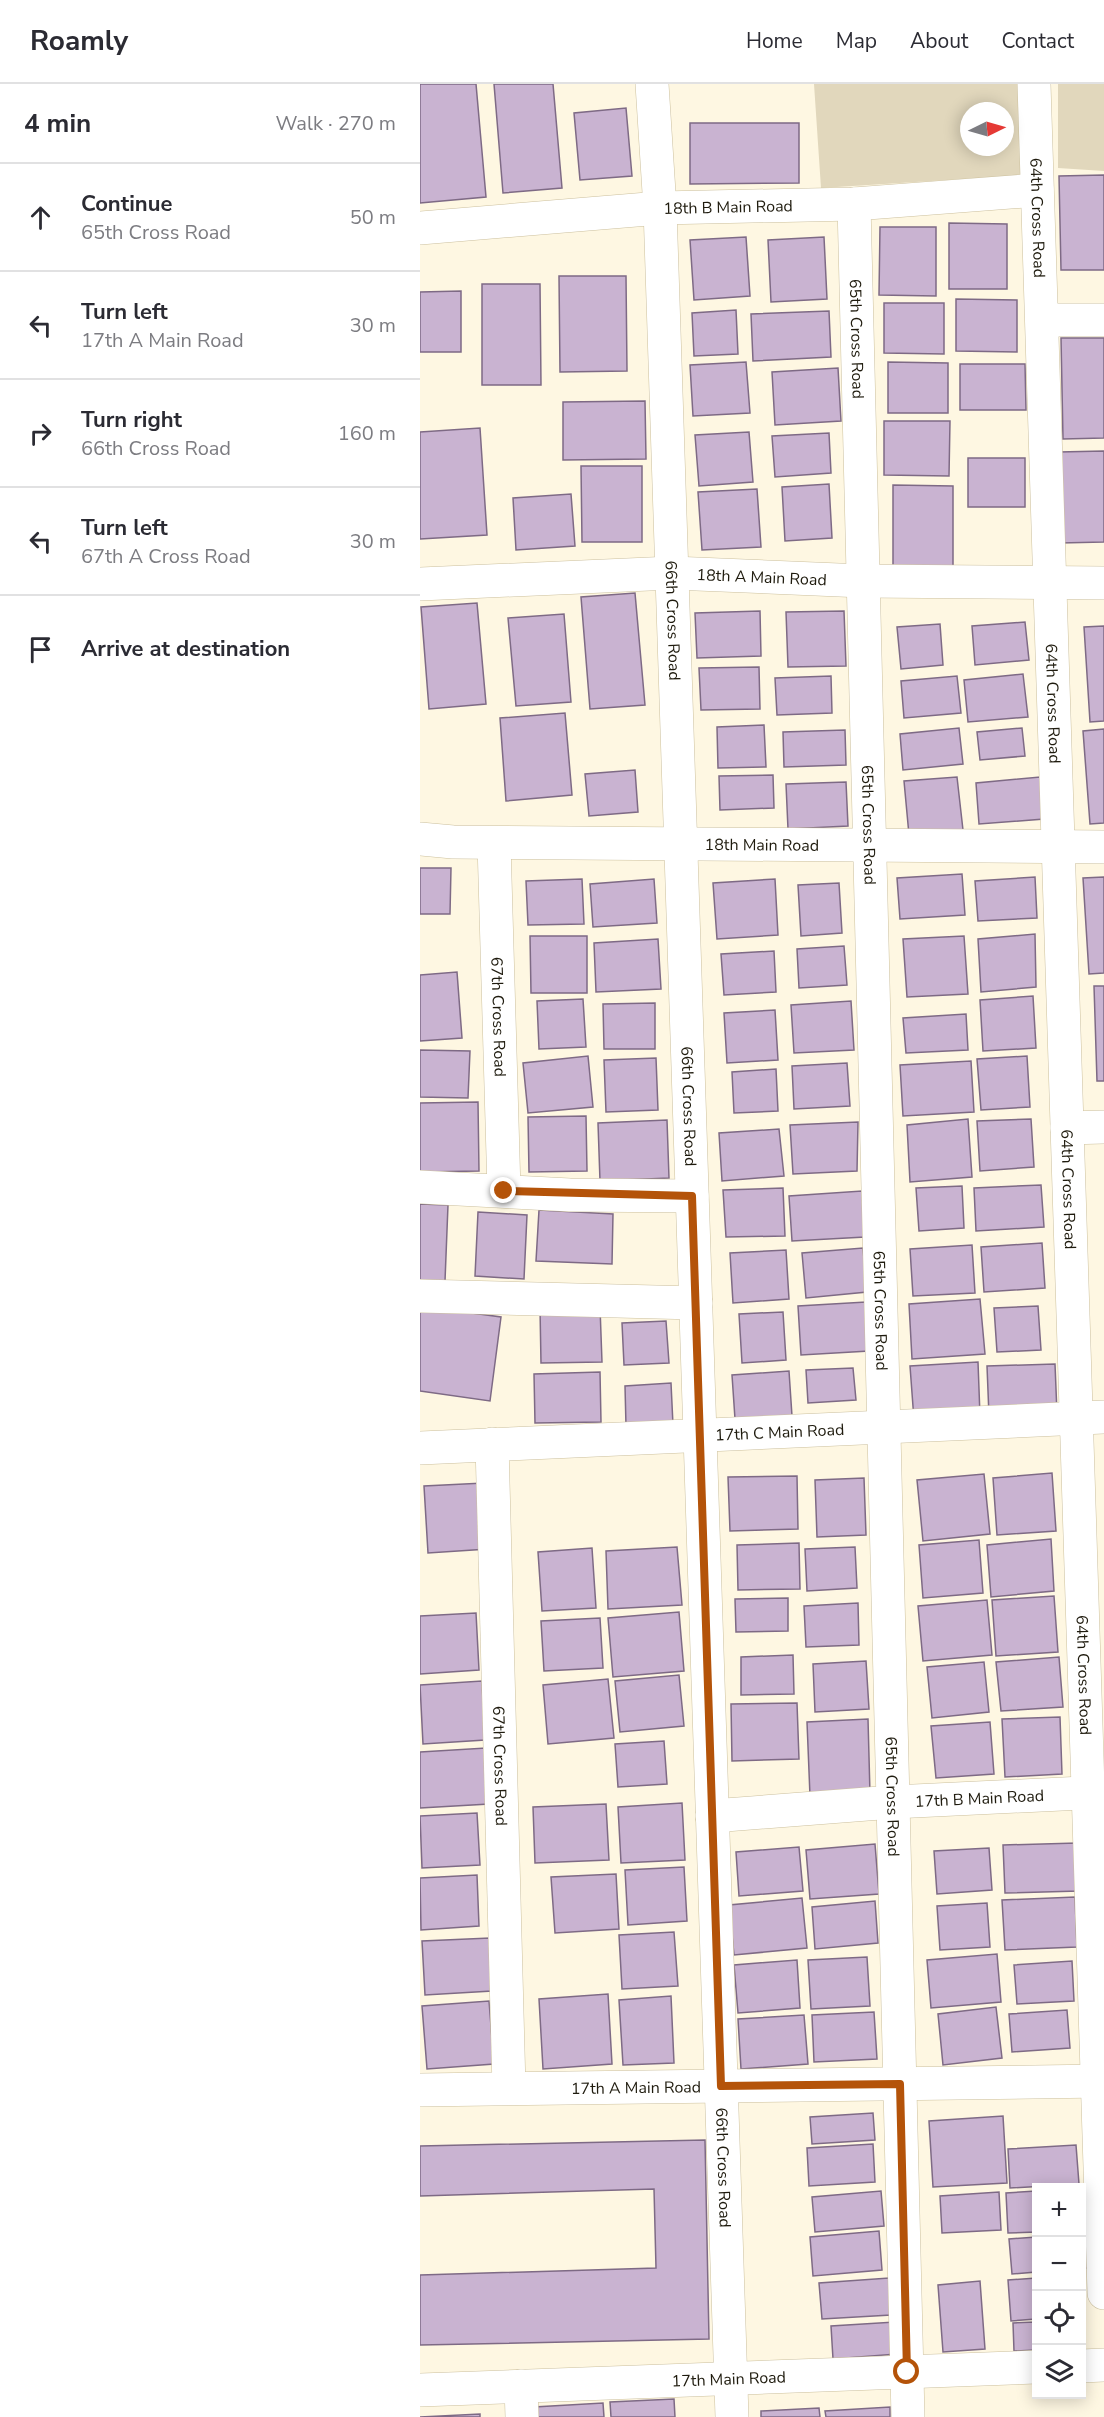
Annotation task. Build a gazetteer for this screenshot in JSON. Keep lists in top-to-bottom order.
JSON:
{
  "streets": {
    "street": [
      "18th B Main Road",
      "64th Cross Road",
      "65th Cross Road",
      "18th A Main Road",
      "66th Cross Road",
      "18th Main Road",
      "67th Cross Road",
      "17th C Main Road",
      "17th B Main Road",
      "17th A Main Road",
      "17th Main Road"
    ]
  },
  "crossings": [
    ["18th B Main Road", "64th Cross Road"],
    ["18th B Main Road", "65th Cross Road"],
    ["18th B Main Road", "66th Cross Road"],
    ["64th Cross Road", "18th A Main Road"],
    ["64th Cross Road", "18th Main Road"],
    ["64th Cross Road", "17th C Main Road"],
    ["64th Cross Road", "17th B Main Road"],
    ["64th Cross Road", "17th A Main Road"],
    ["65th Cross Road", "18th A Main Road"],
    ["65th Cross Road", "18th Main Road"],
    ["65th Cross Road", "17th C Main Road"],
    ["65th Cross Road", "17th B Main Road"],
    ["65th Cross Road", "17th A Main Road"],
    ["65th Cross Road", "17th Main Road"],
    ["18th A Main Road", "66th Cross Road"],
    ["66th Cross Road", "18th Main Road"],
    ["66th Cross Road", "17th C Main Road"],
    ["66th Cross Road", "17th B Main Road"],
    ["66th Cross Road", "17th A Main Road"],
    ["66th Cross Road", "17th Main Road"],
    ["18th Main Road", "67th Cross Road"],
    ["67th Cross Road", "17th C Main Road"],
    ["67th Cross Road", "17th A Main Road"]
  ],
  "north": "right",
  "page": {
    "header": "Roamly",
    "nav": [
      "Home",
      "Map",
      "About",
      "Contact"
    ],
    "heading": ["4 min", "Walk · 270 m"],
    "list": [
      ["Continue", "65th Cross Road", "50 m"],
      ["Turn left", "17th A Main Road", "30 m"],
      ["Turn right", "66th Cross Road", "160 m"],
      ["Turn left", "67th A Cross Road", "30 m"],
      "Arrive at destination"
    ],
    "map_buttons": ["+", "−"]
  }
}
